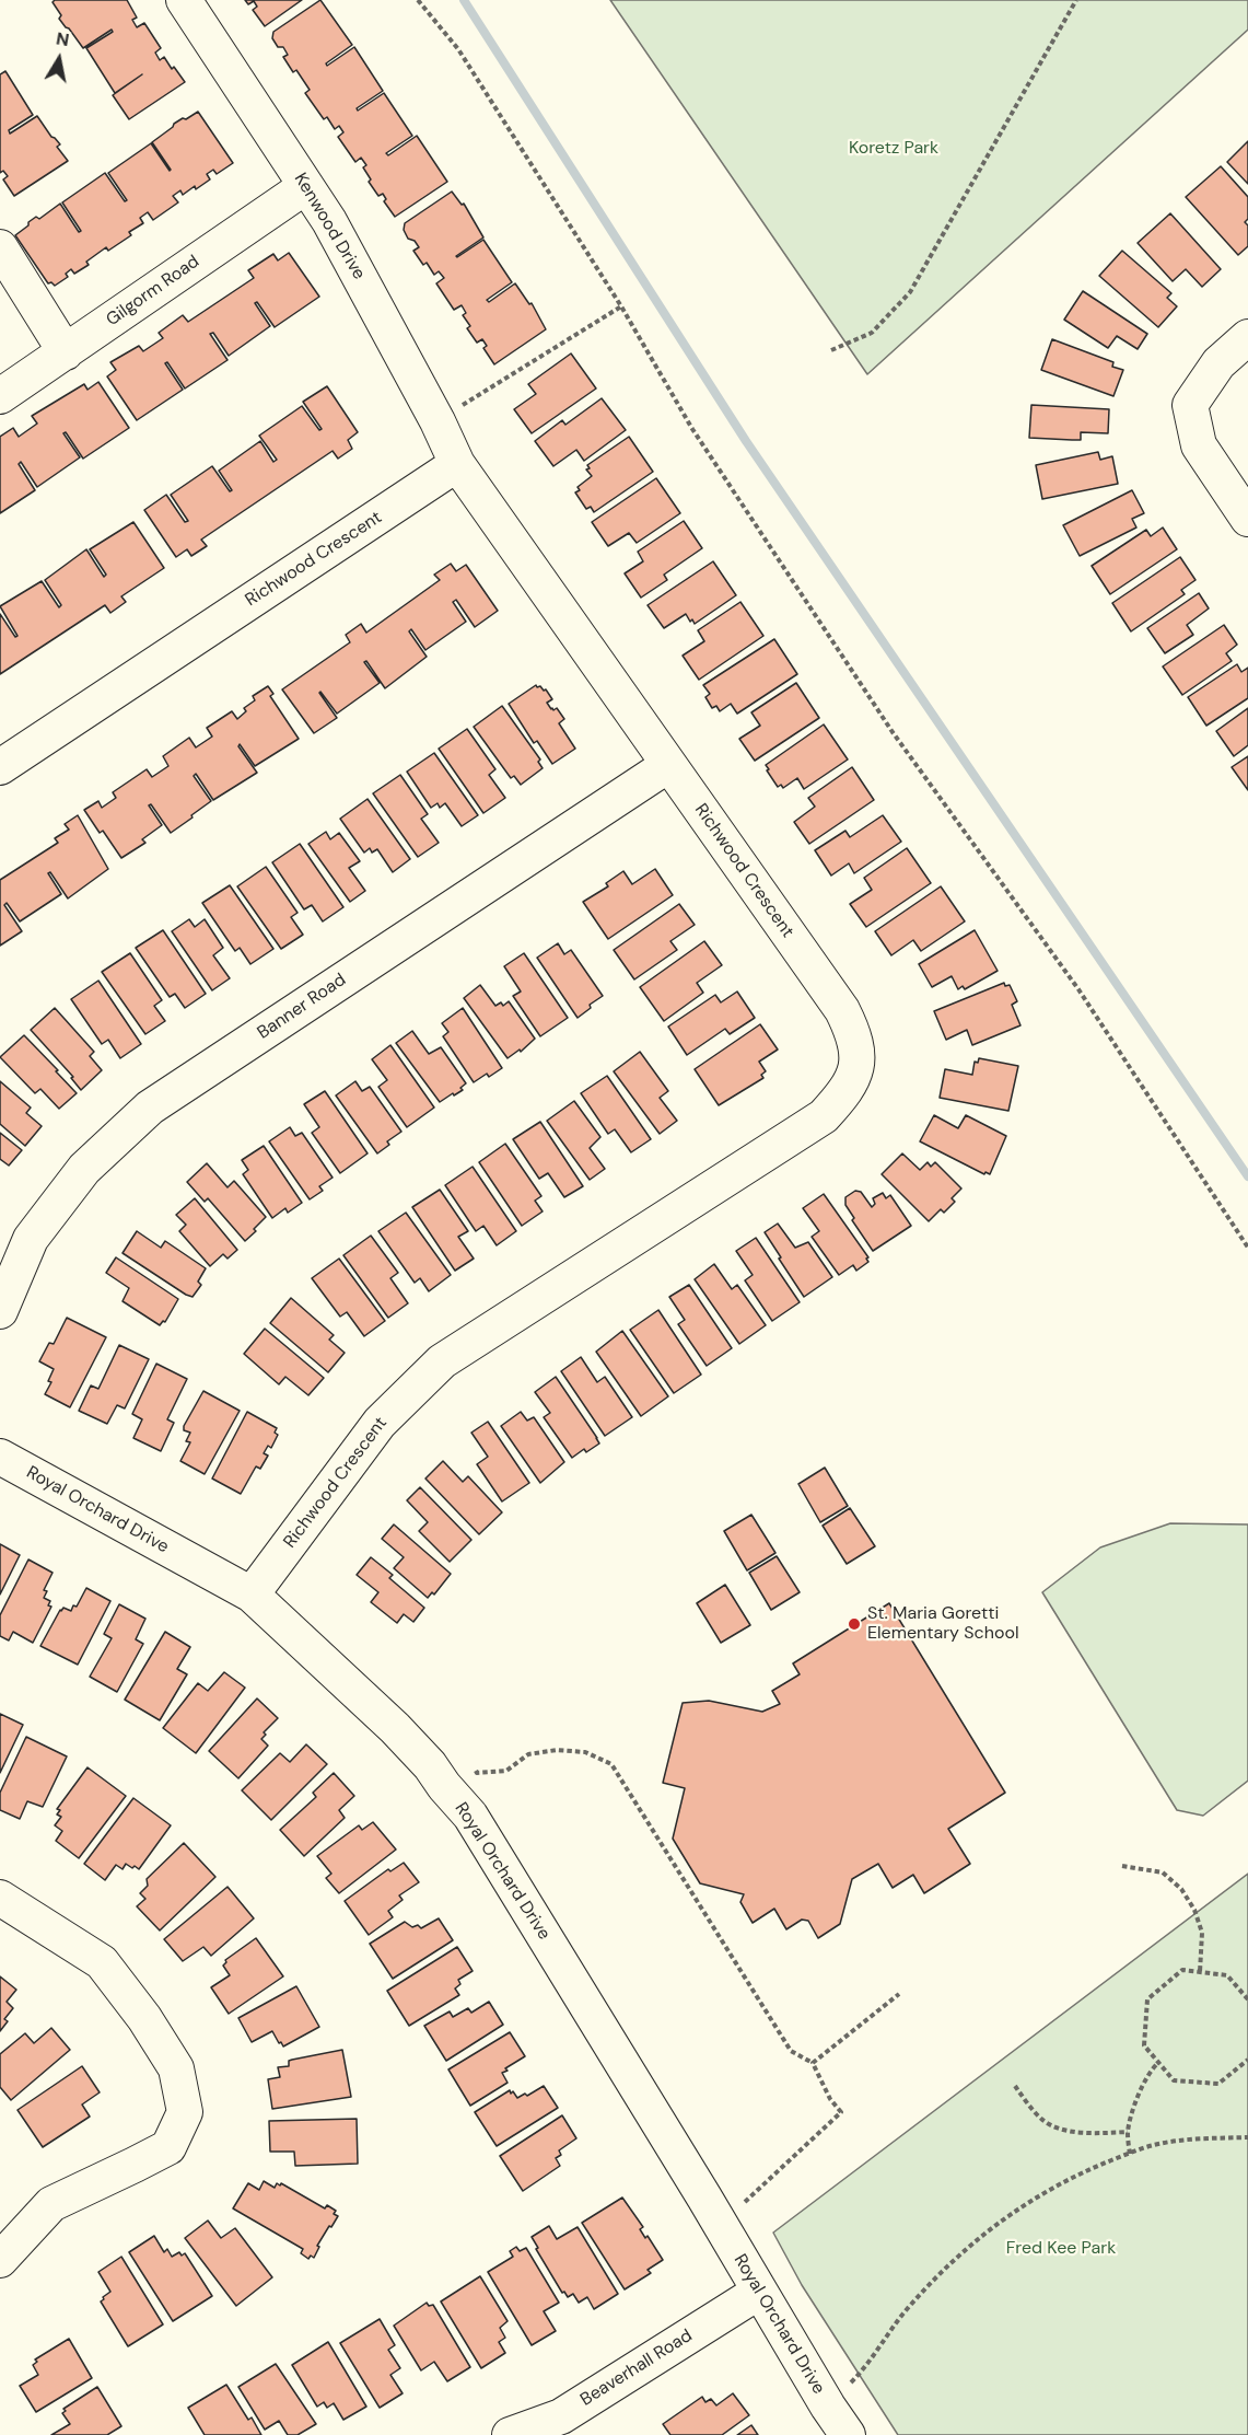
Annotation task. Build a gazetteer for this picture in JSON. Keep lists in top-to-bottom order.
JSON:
{
  "streets": {
    "street": [
      "Kenwood Drive",
      "Gilgorm Road",
      "Richwood Crescent",
      "Banner Road",
      "Royal Orchard Drive",
      "Beaverhall Road"
    ]
  },
  "crossings": [
    ["Kenwood Drive", "Gilgorm Road"],
    ["Kenwood Drive", "Richwood Crescent"],
    ["Richwood Crescent", "Banner Road"],
    ["Richwood Crescent", "Royal Orchard Drive"],
    ["Royal Orchard Drive", "Beaverhall Road"]
  ],
  "parks": ["Koretz Park", "Fred Kee Park"],
  "places": ["St. Maria Goretti Elementary School"],
  "north": "top"
}
